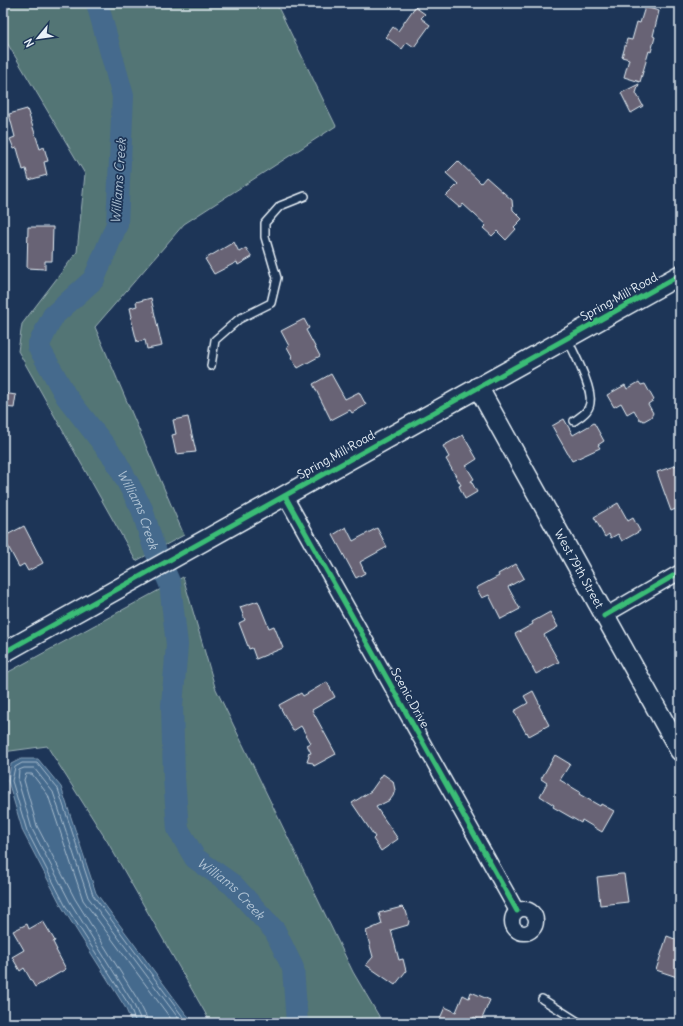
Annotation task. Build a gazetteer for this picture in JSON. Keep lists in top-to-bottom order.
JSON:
{
  "streets": {
    "street": ["Spring Mill Road", "West 79th Street", "Scenic Drive"]
  },
  "crossings": [
    ["Spring Mill Road", "West 79th Street"],
    ["Spring Mill Road", "Scenic Drive"]
  ],
  "water": ["Williams Creek"],
  "north": "bottom left"
}
